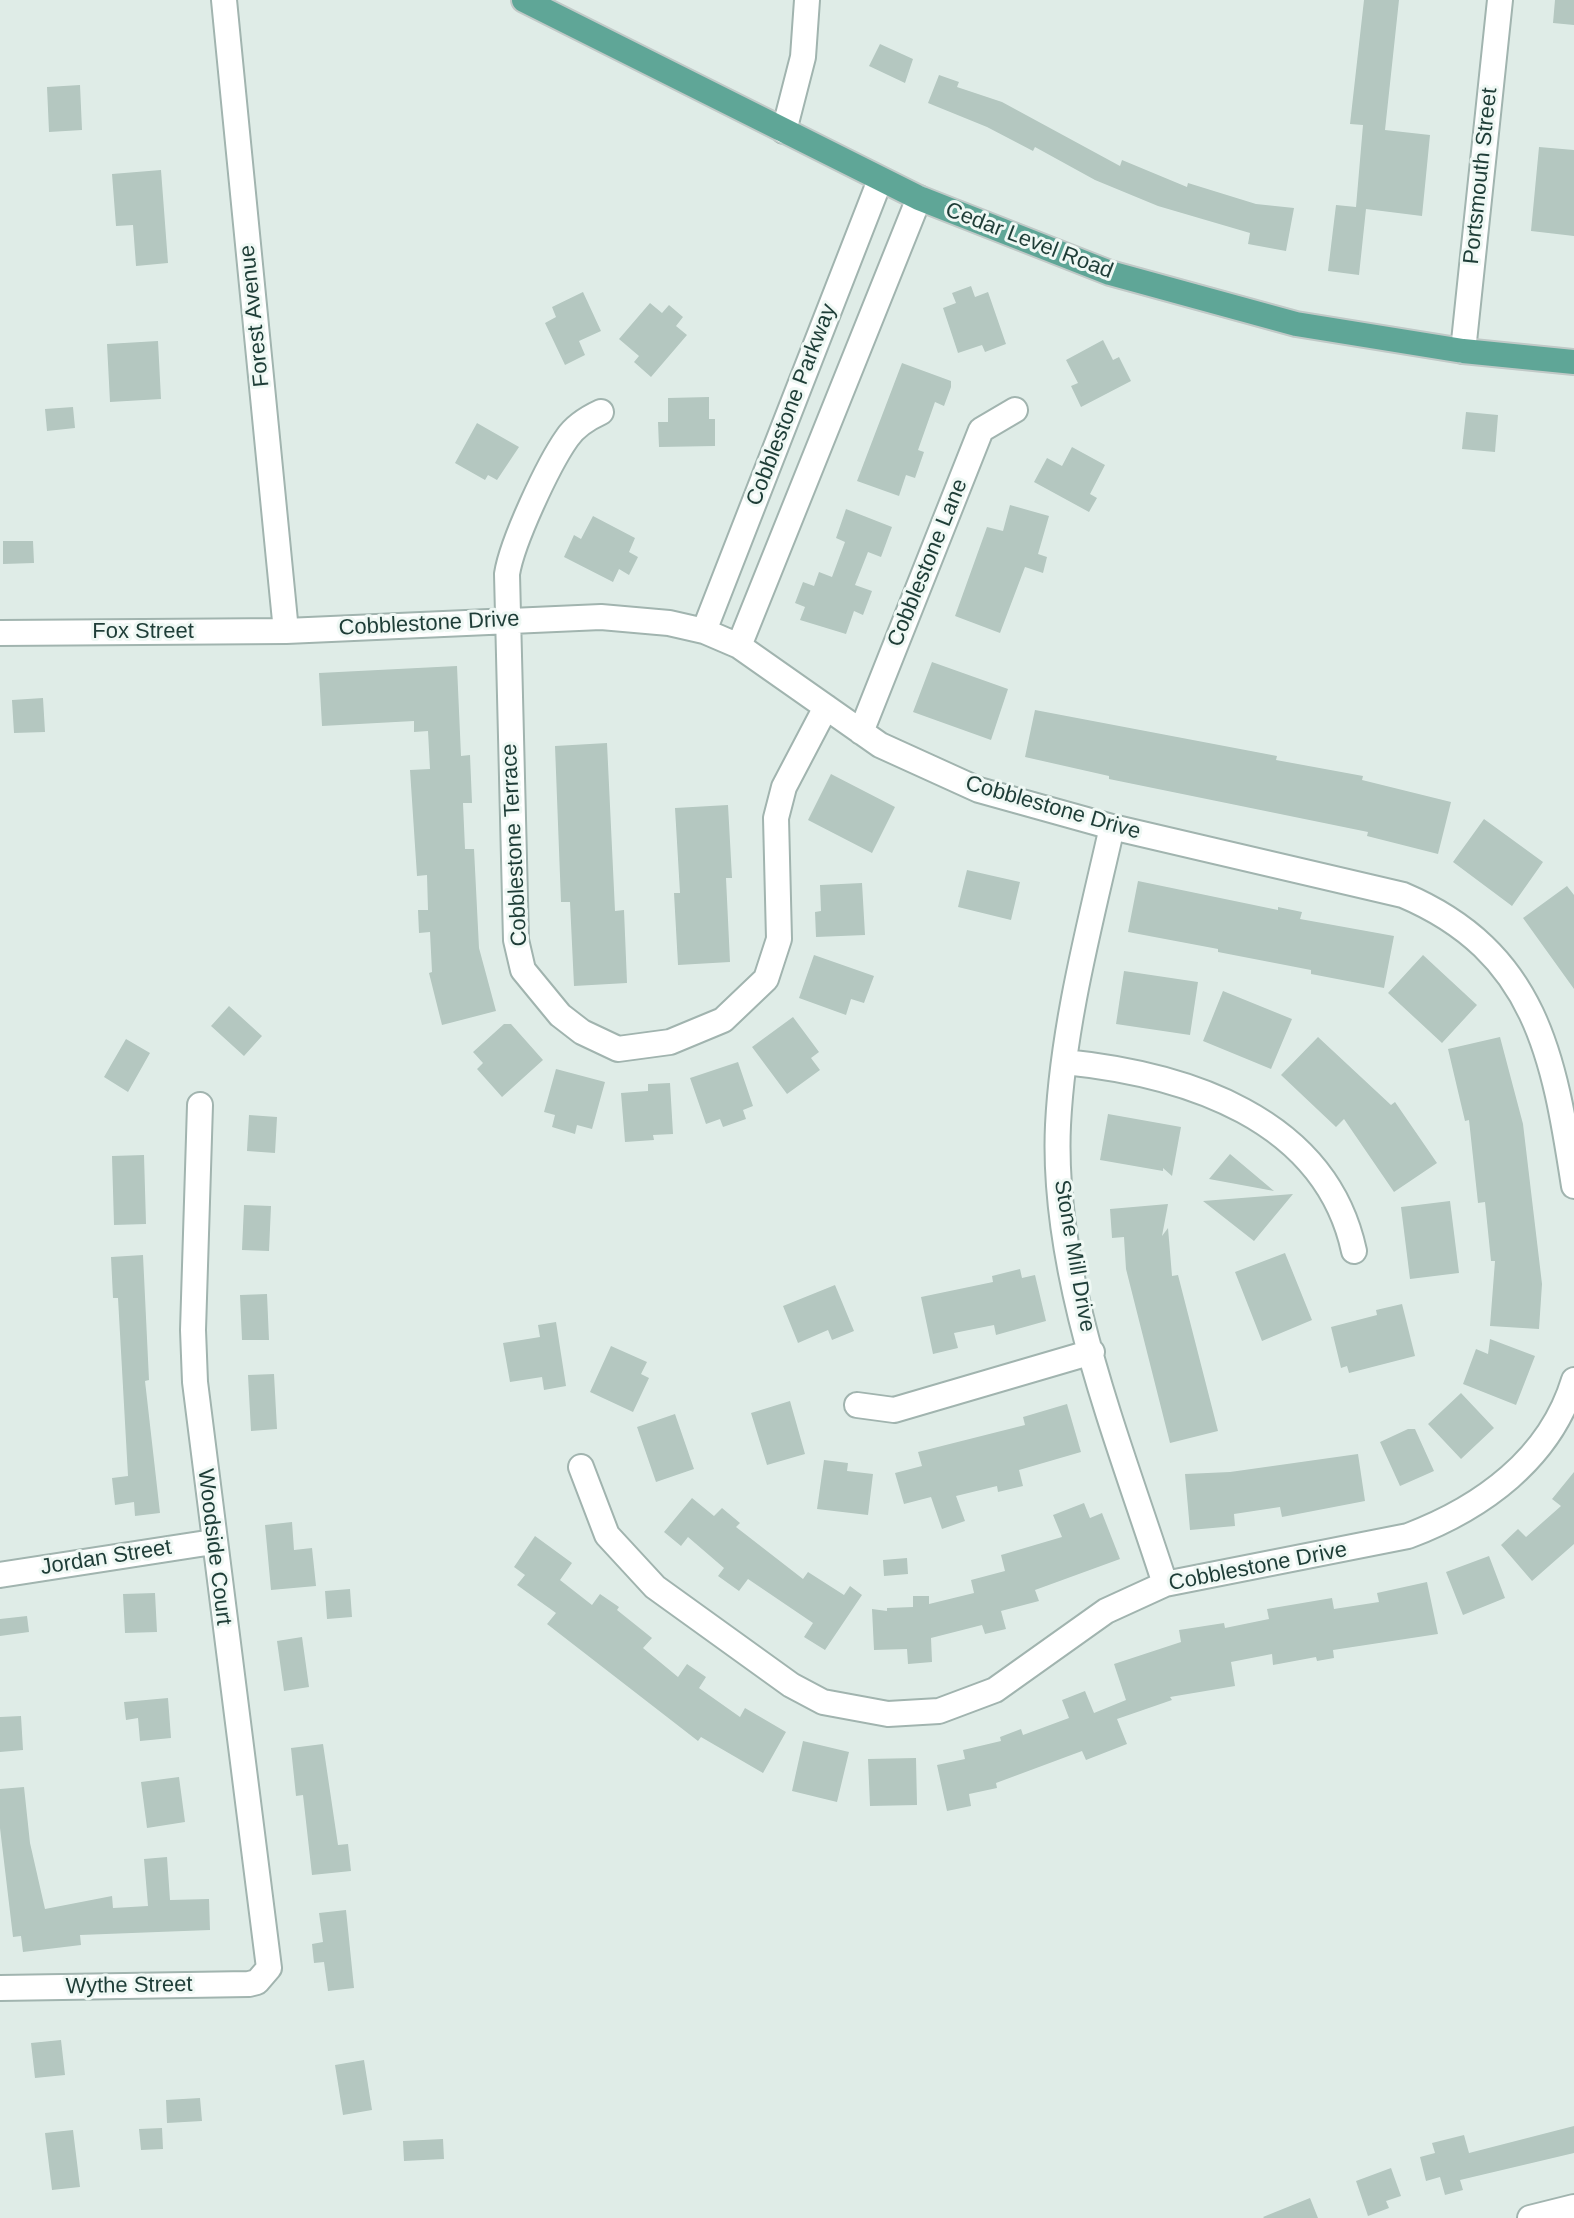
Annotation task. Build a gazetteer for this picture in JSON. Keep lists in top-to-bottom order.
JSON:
{
  "streets": {
    "main road": ["Cedar Level Road"],
    "street": [
      "Portsmouth Street",
      "Forest Avenue",
      "Cobblestone Parkway",
      "Cobblestone Lane",
      "Cobblestone Drive",
      "Fox Street",
      "Cobblestone Terrace",
      "Stone Mill Drive",
      "Woodside Court",
      "Jordan Street",
      "Wythe Street"
    ]
  },
  "crossings": [
    ["Portsmouth Street", "Cedar Level Road"],
    ["Cedar Level Road", "Cobblestone Parkway"],
    ["Forest Avenue", "Cobblestone Drive"],
    ["Forest Avenue", "Fox Street"],
    ["Cobblestone Parkway", "Cobblestone Drive"],
    ["Cobblestone Lane", "Cobblestone Drive"],
    ["Cobblestone Drive", "Fox Street"],
    ["Cobblestone Drive", "Cobblestone Terrace"],
    ["Cobblestone Drive", "Stone Mill Drive"],
    ["Woodside Court", "Jordan Street"],
    ["Woodside Court", "Wythe Street"]
  ]
}
